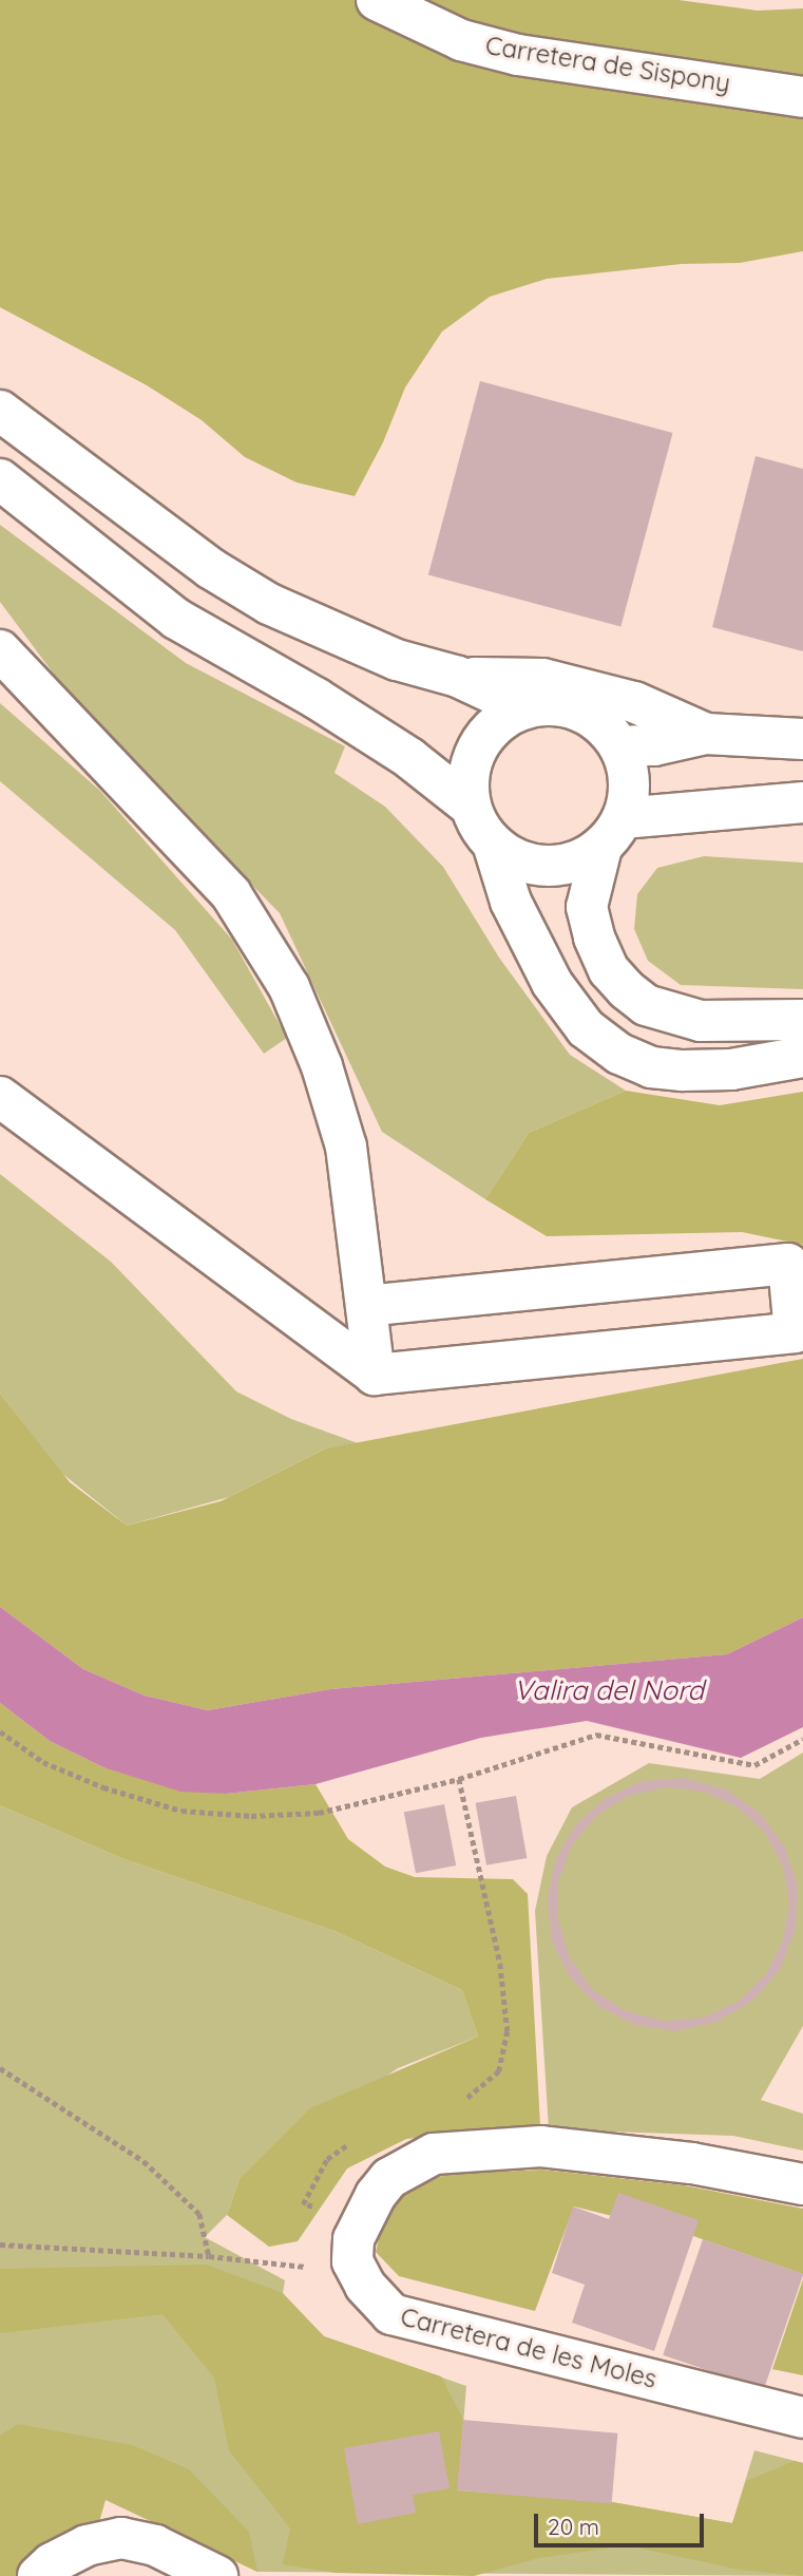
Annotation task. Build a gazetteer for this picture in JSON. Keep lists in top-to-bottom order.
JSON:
{
  "streets": {
    "main road": ["Carretera de Sispony", "Carretera de les Moles"]
  },
  "water": ["Valira del Nord"],
  "scale_bar": "20 m"
}
